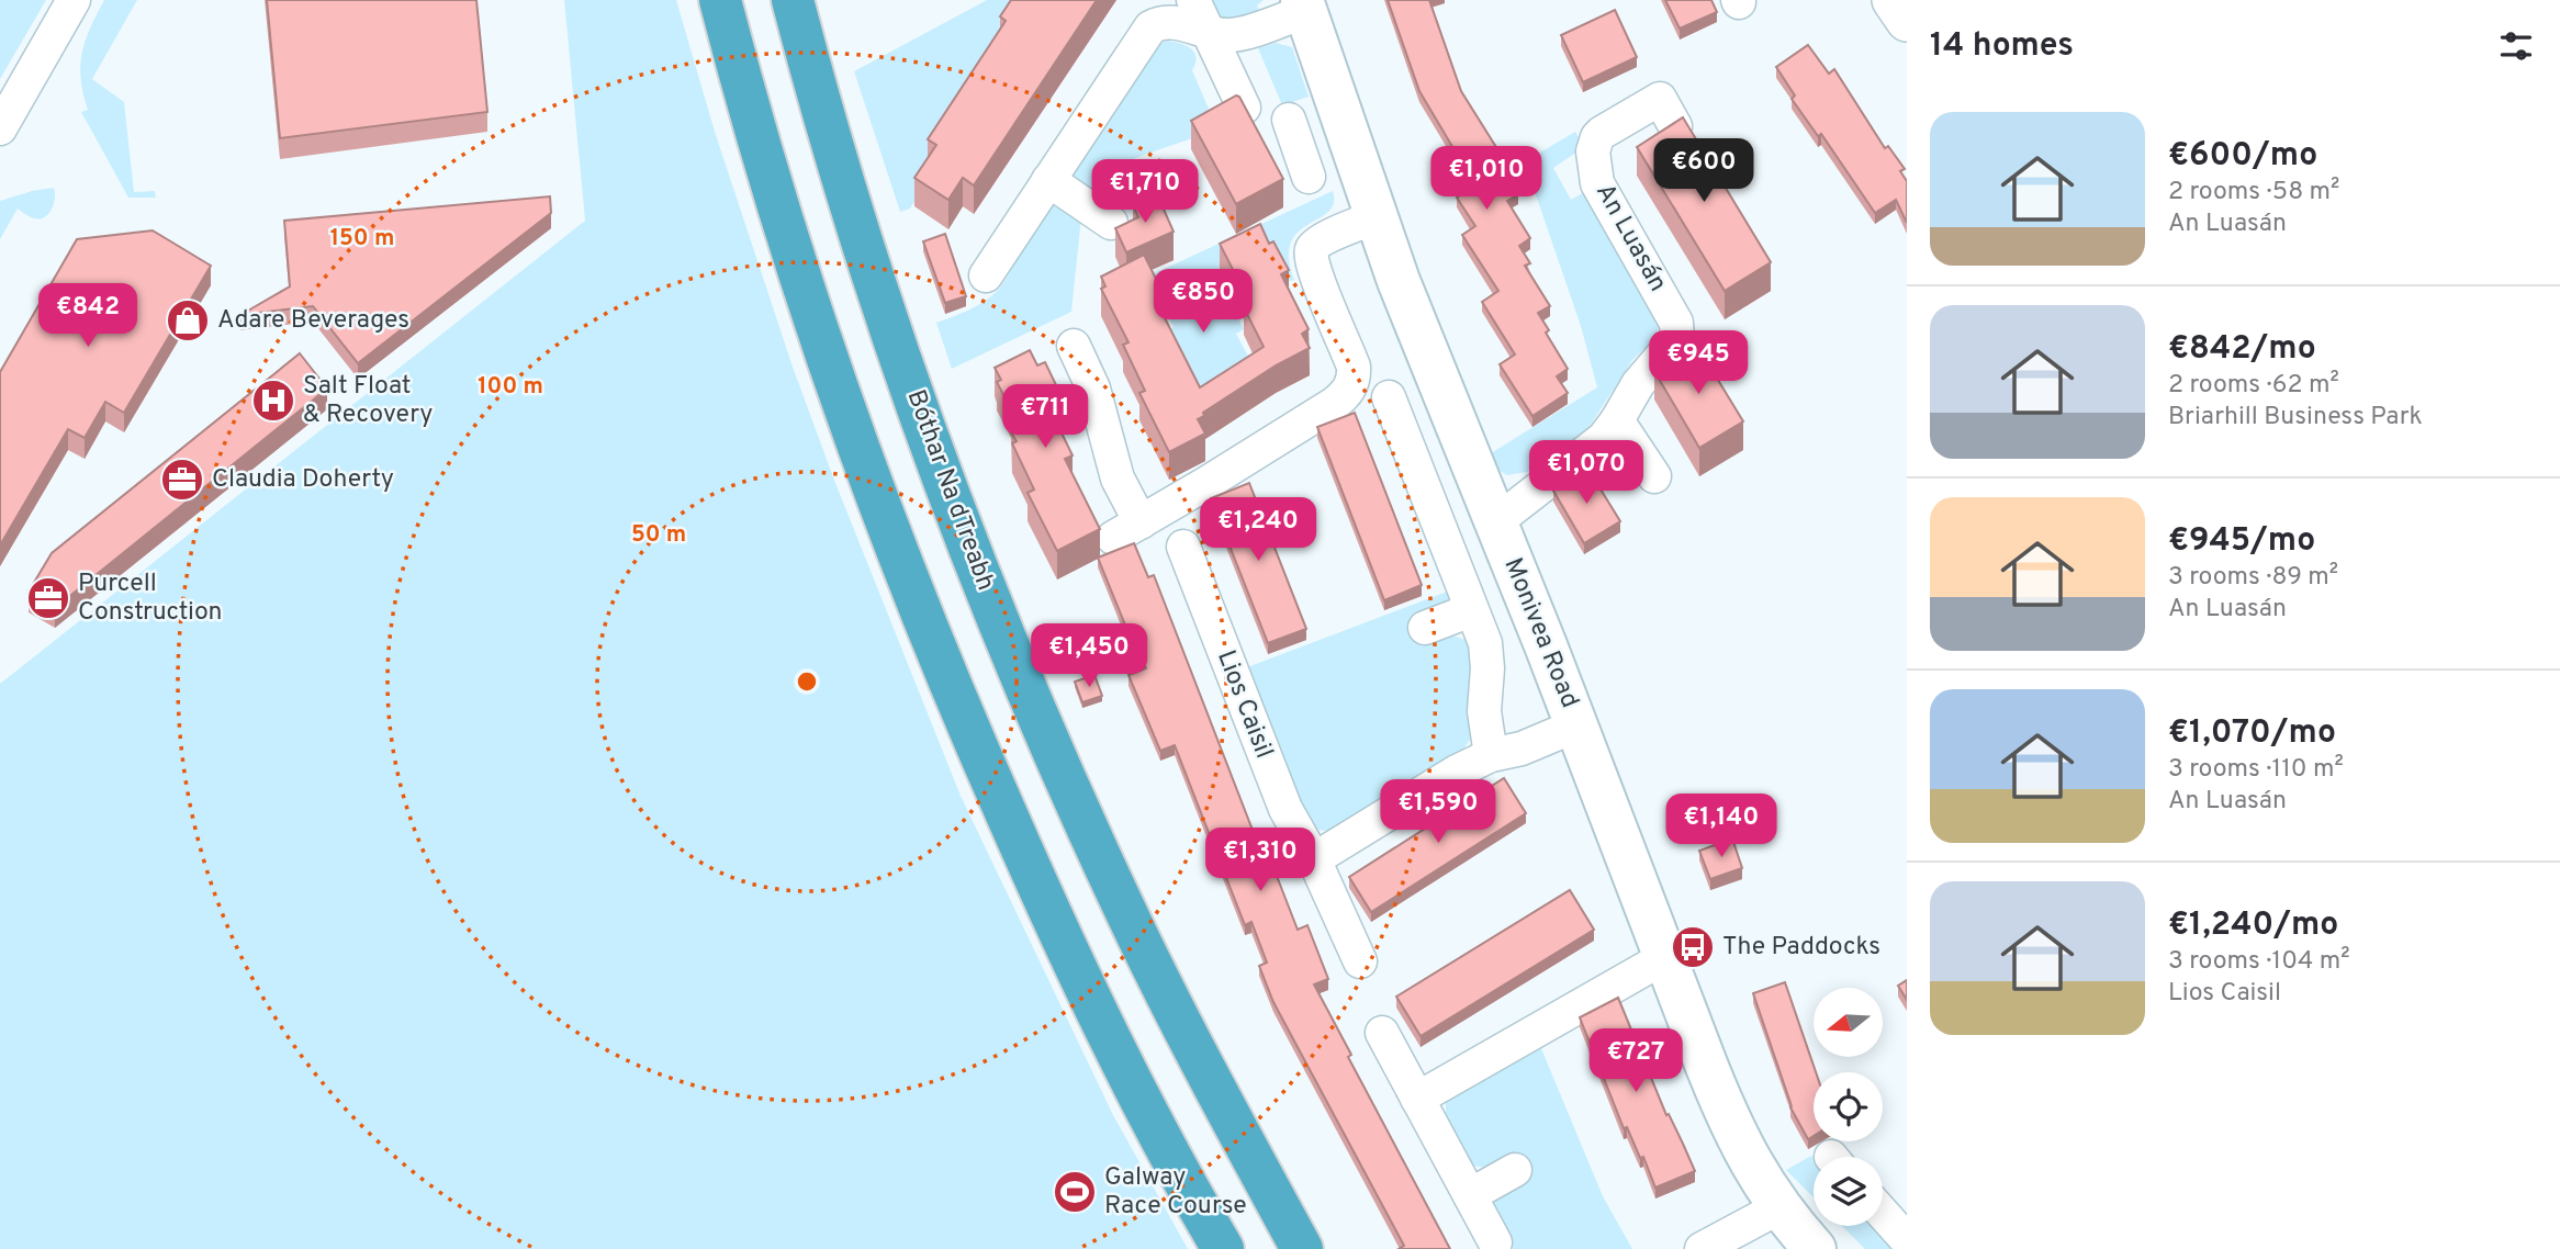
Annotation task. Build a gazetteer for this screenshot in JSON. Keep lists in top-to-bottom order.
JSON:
{
  "streets": {
    "highway": ["Bóthar Na dTreabh"],
    "main road": ["Monivea Road"],
    "street": ["An Luasán", "Lios Caisil"]
  },
  "crossings": [
    ["An Luasán", "Monivea Road"]
  ],
  "places": {
    "shop": ["Adare Beverages"],
    "hospital": ["Salt Float & Recovery"],
    "office": ["Claudia Doherty", "Purcell Construction"],
    "bus stop": ["The Paddocks"],
    "sports": ["Galway Race Course"]
  },
  "north": "left",
  "page": {
    "heading": "14 homes",
    "list": [
      {
        "name": "€600/mo",
        "note": "2 rooms · 58 m² · An Luasán"
      },
      {
        "name": "€842/mo",
        "note": "2 rooms · 62 m² · Briarhill Business Park"
      },
      {
        "name": "€945/mo",
        "note": "3 rooms · 89 m² · An Luasán"
      },
      {
        "name": "€1,070/mo",
        "note": "3 rooms · 110 m² · An Luasán"
      },
      {
        "name": "€1,240/mo",
        "note": "3 rooms · 104 m² · Lios Caisil"
      }
    ],
    "price": [
      "€600",
      "€1,010",
      "€1,710",
      "€850",
      "€842",
      "€945",
      "€711",
      "€1,070",
      "€1,240",
      "€1,450",
      "€1,590",
      "€1,140",
      "€1,310",
      "€727"
    ]
  },
  "rings": ["150 m", "100 m", "50 m"]
}
